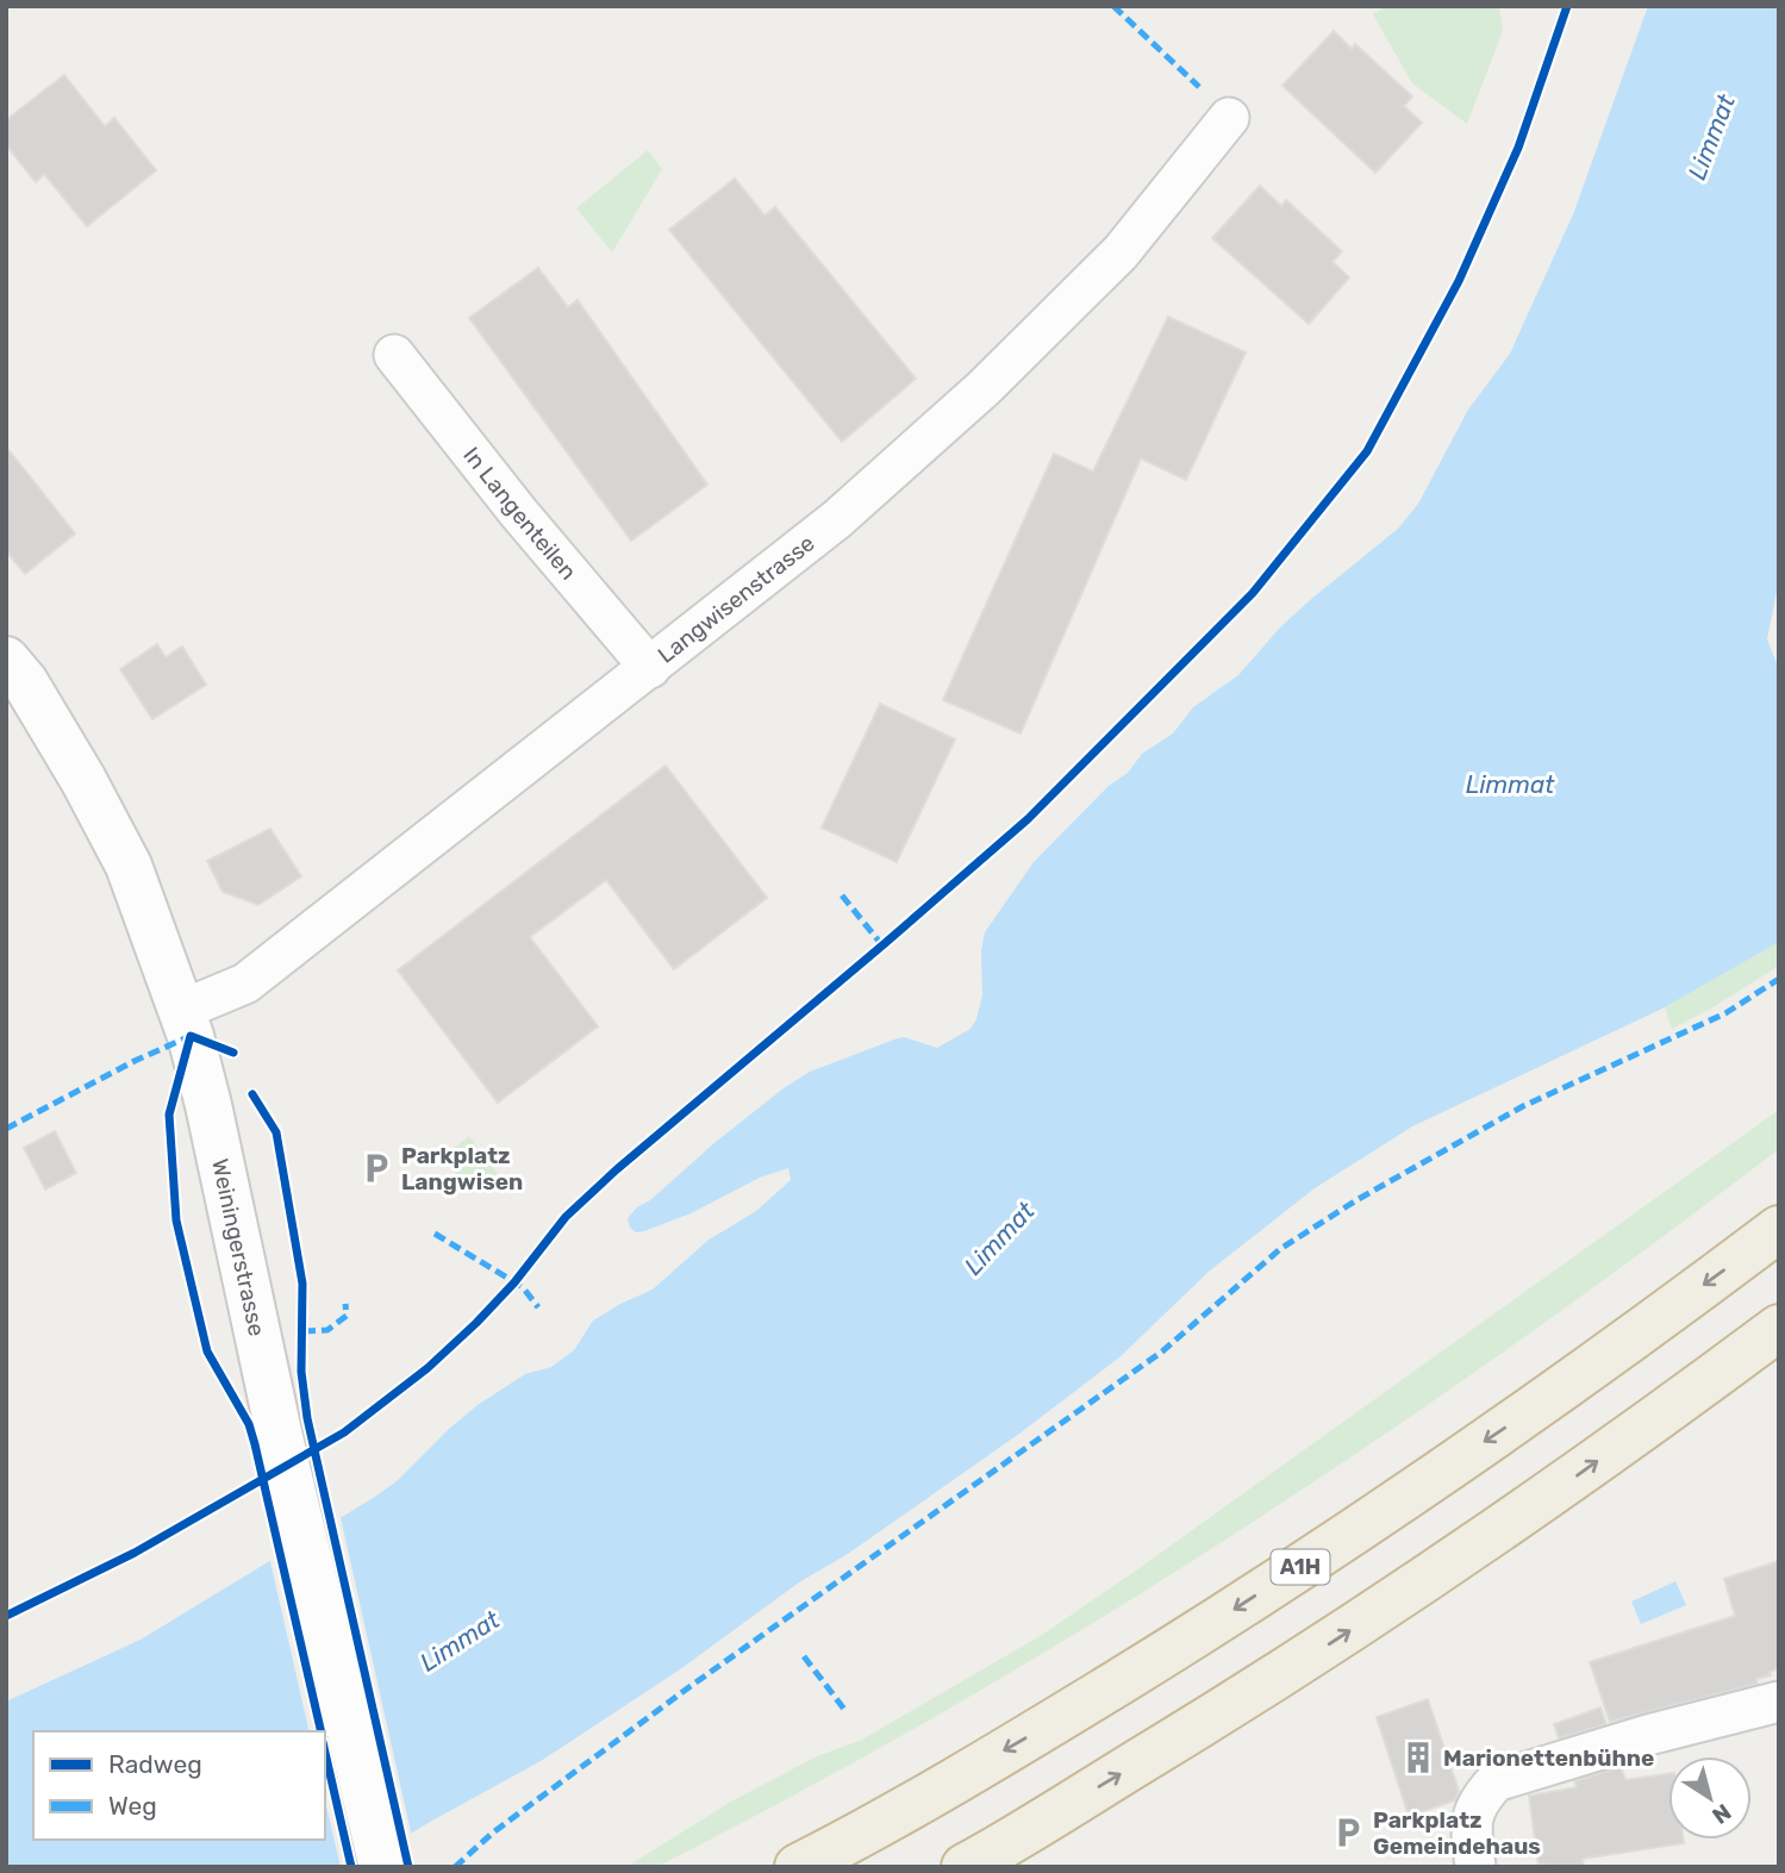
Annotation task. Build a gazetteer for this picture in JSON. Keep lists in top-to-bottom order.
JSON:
{
  "streets": {
    "highway": ["A1H"],
    "main road": ["Weiningerstrasse"],
    "street": ["In Langenteilen", "Langwisenstrasse"]
  },
  "crossings": [
    ["In Langenteilen", "Langwisenstrasse"],
    ["Langwisenstrasse", "Weiningerstrasse"]
  ],
  "water": ["Limmat"],
  "places": {
    "parking": ["Parkplatz Langwisen", "Parkplatz Gemeindehaus"],
    "building": ["Marionettenbühne"]
  },
  "legend": ["Radweg", "Weg"],
  "north": "bottom right"
}
